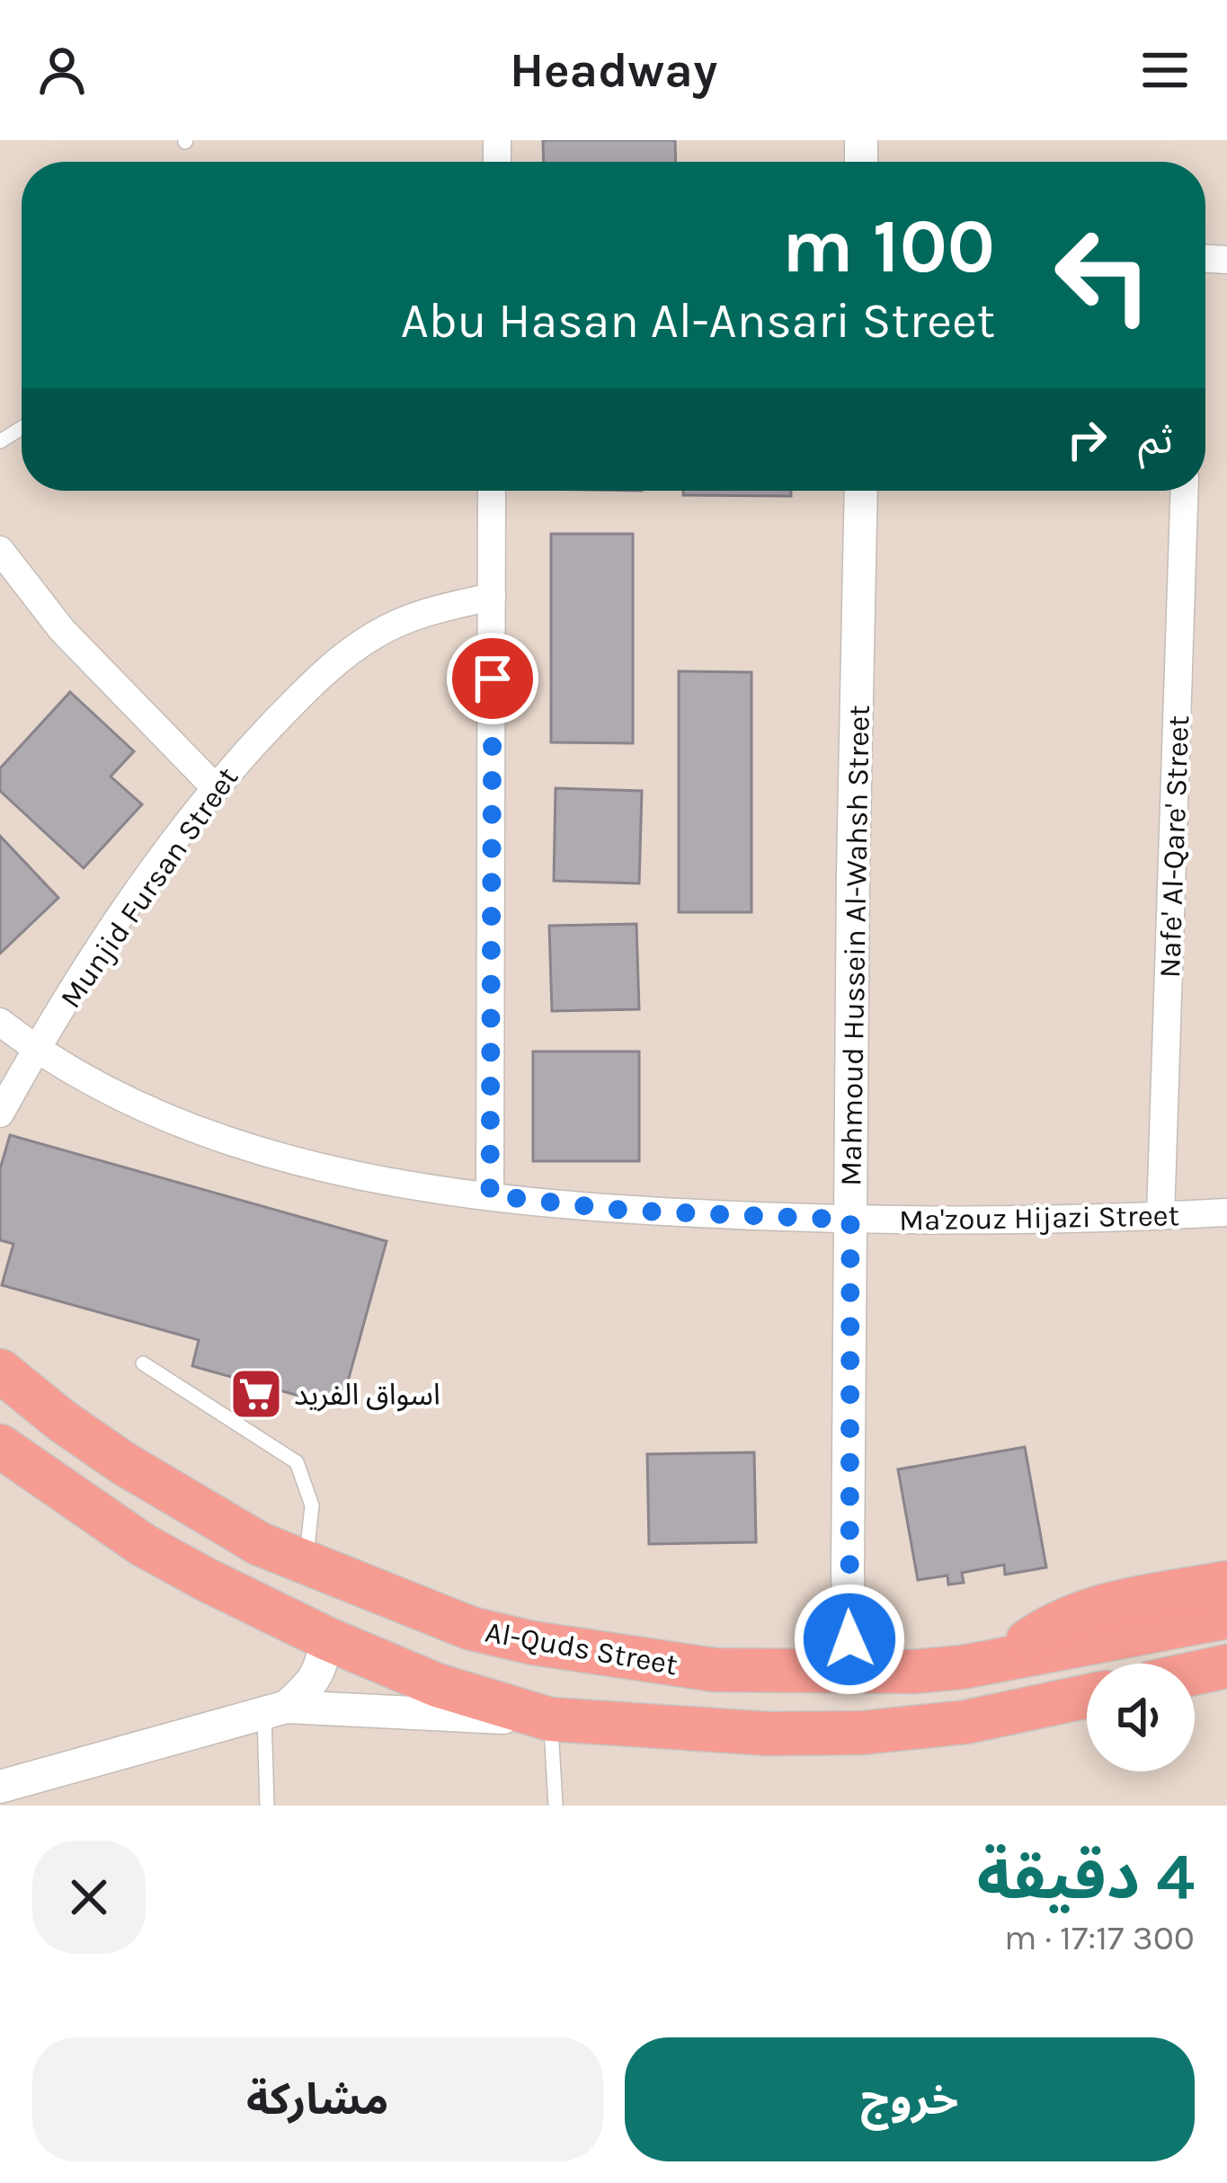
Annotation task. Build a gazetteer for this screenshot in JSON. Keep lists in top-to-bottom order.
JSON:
{
  "streets": {
    "highway": ["Al-Quds Street"],
    "street": [
      "Nafe' Al-Qare' Street",
      "Munjid Fursan Street",
      "Mahmoud Hussein Al-Wahsh Street",
      "Ma'zouz Hijazi Street"
    ]
  },
  "crossings": [
    ["Nafe' Al-Qare' Street", "Ma'zouz Hijazi Street"],
    ["Munjid Fursan Street", "Ma'zouz Hijazi Street"],
    ["Mahmoud Hussein Al-Wahsh Street", "Ma'zouz Hijazi Street"],
    ["Mahmoud Hussein Al-Wahsh Street", "Al-Quds Street"]
  ],
  "places": {
    "supermarket": ["اسواق الفريد"]
  },
  "page": {
    "header": "Headway",
    "turn": ["100 m", "Abu Hasan Al-Ansari Street"],
    "then": "ثم",
    "heading": ["4 دقيقة", "300 m · 17:17"],
    "buttons": ["خروج", "مشاركة"]
  }
}
